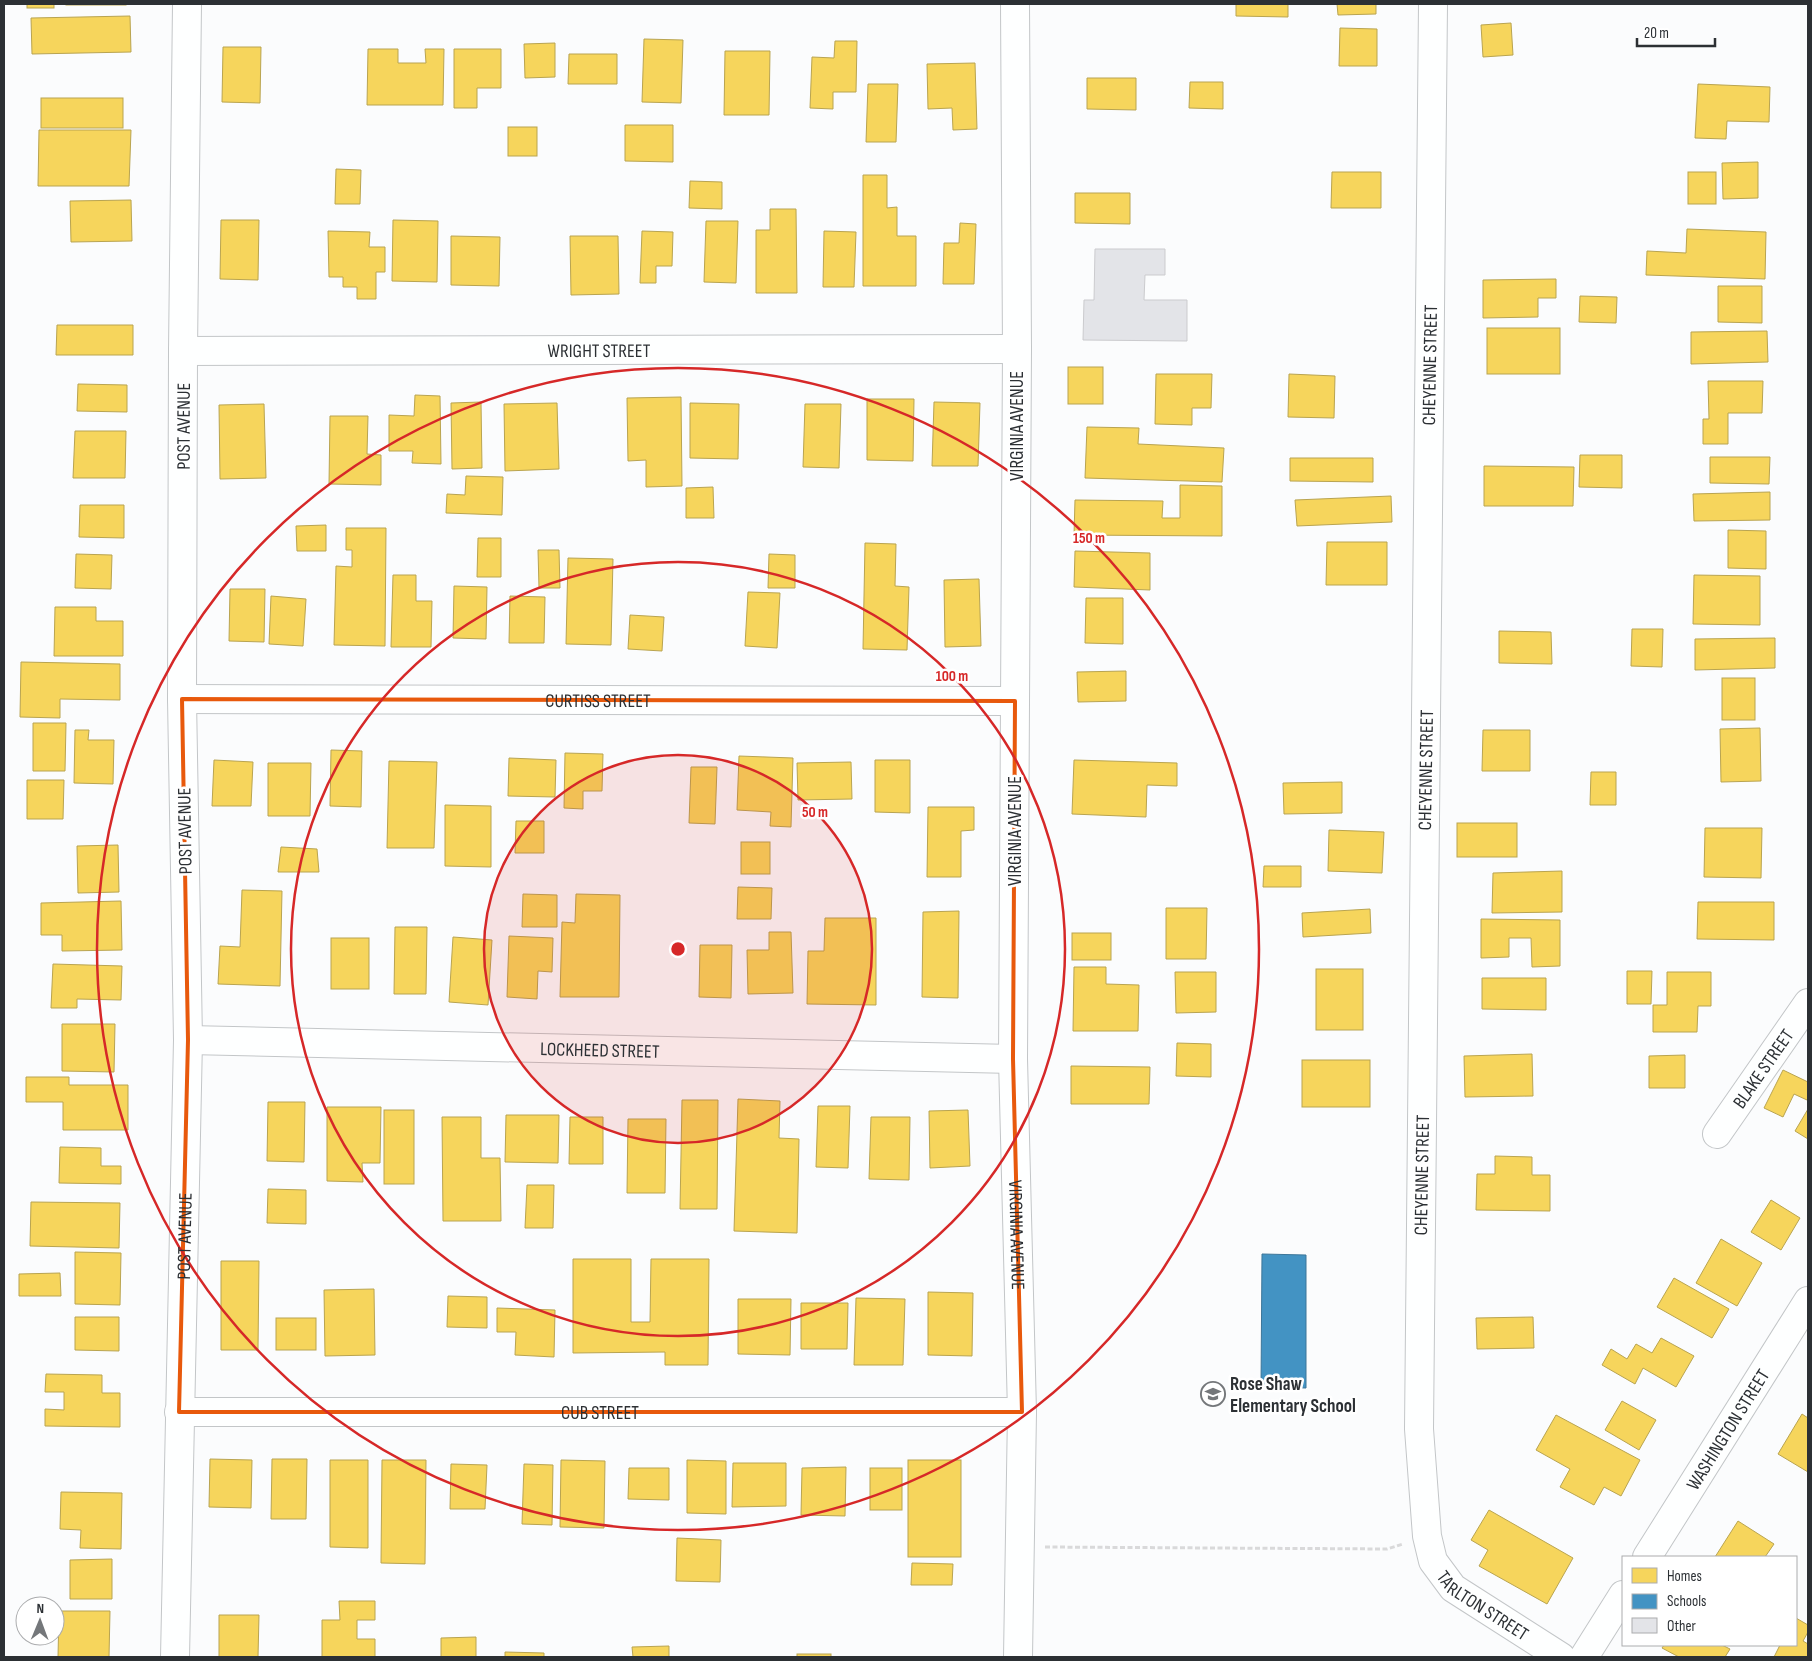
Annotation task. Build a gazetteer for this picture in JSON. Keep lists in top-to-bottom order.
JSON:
{
  "streets": {
    "street": [
      "WRIGHT STREET",
      "CHEYENNE STREET",
      "POST AVENUE",
      "VIRGINIA AVENUE",
      "CURTISS STREET",
      "LOCKHEED STREET",
      "BLAKE STREET",
      "CUB STREET",
      "WASHINGTON STREET",
      "TARLTON STREET"
    ]
  },
  "crossings": [
    ["WRIGHT STREET", "POST AVENUE"],
    ["WRIGHT STREET", "VIRGINIA AVENUE"],
    ["CHEYENNE STREET", "TARLTON STREET"],
    ["POST AVENUE", "CURTISS STREET"],
    ["POST AVENUE", "LOCKHEED STREET"],
    ["POST AVENUE", "CUB STREET"],
    ["VIRGINIA AVENUE", "CURTISS STREET"],
    ["VIRGINIA AVENUE", "LOCKHEED STREET"],
    ["VIRGINIA AVENUE", "CUB STREET"]
  ],
  "places": {
    "school or university": ["Rose Shaw Elementary School"]
  },
  "legend": ["Homes", "Schools", "Other"],
  "scale_bar": "20 m",
  "north": "top",
  "rings": ["150 m", "100 m", "50 m"]
}
